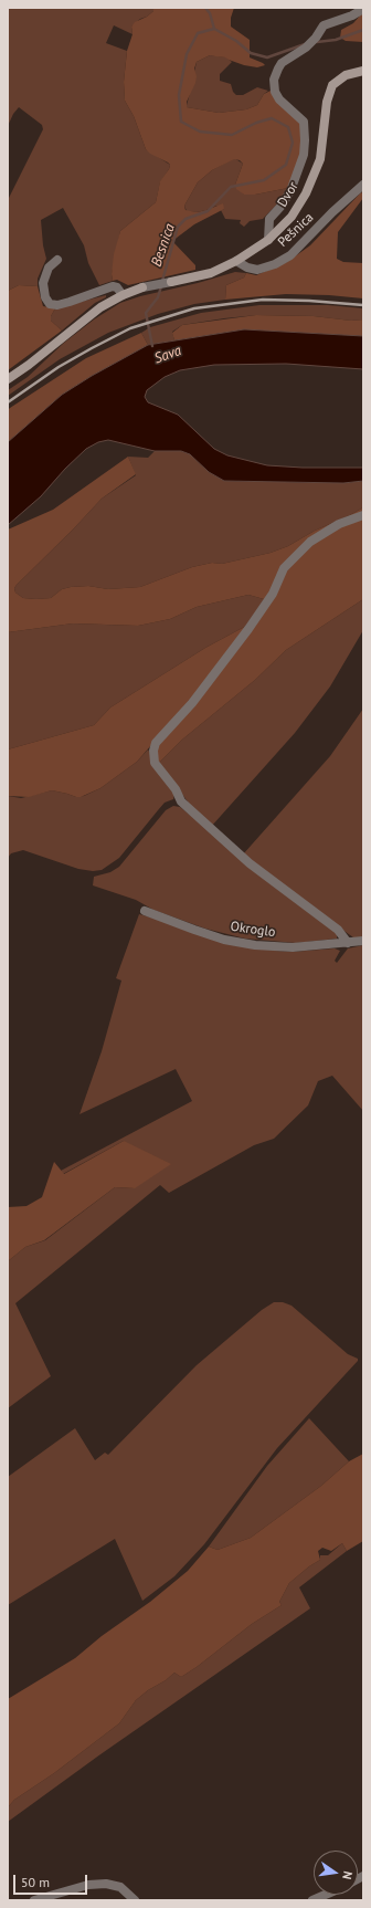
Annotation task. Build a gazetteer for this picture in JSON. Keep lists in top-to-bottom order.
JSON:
{
  "streets": {
    "street": ["Dvor", "Pešnica", "Okroglo"]
  },
  "crossings": [
    ["Dvor", "Pešnica"]
  ],
  "water": ["Besnica", "Sava"],
  "scale_bar": "50 m",
  "north": "right"
}
